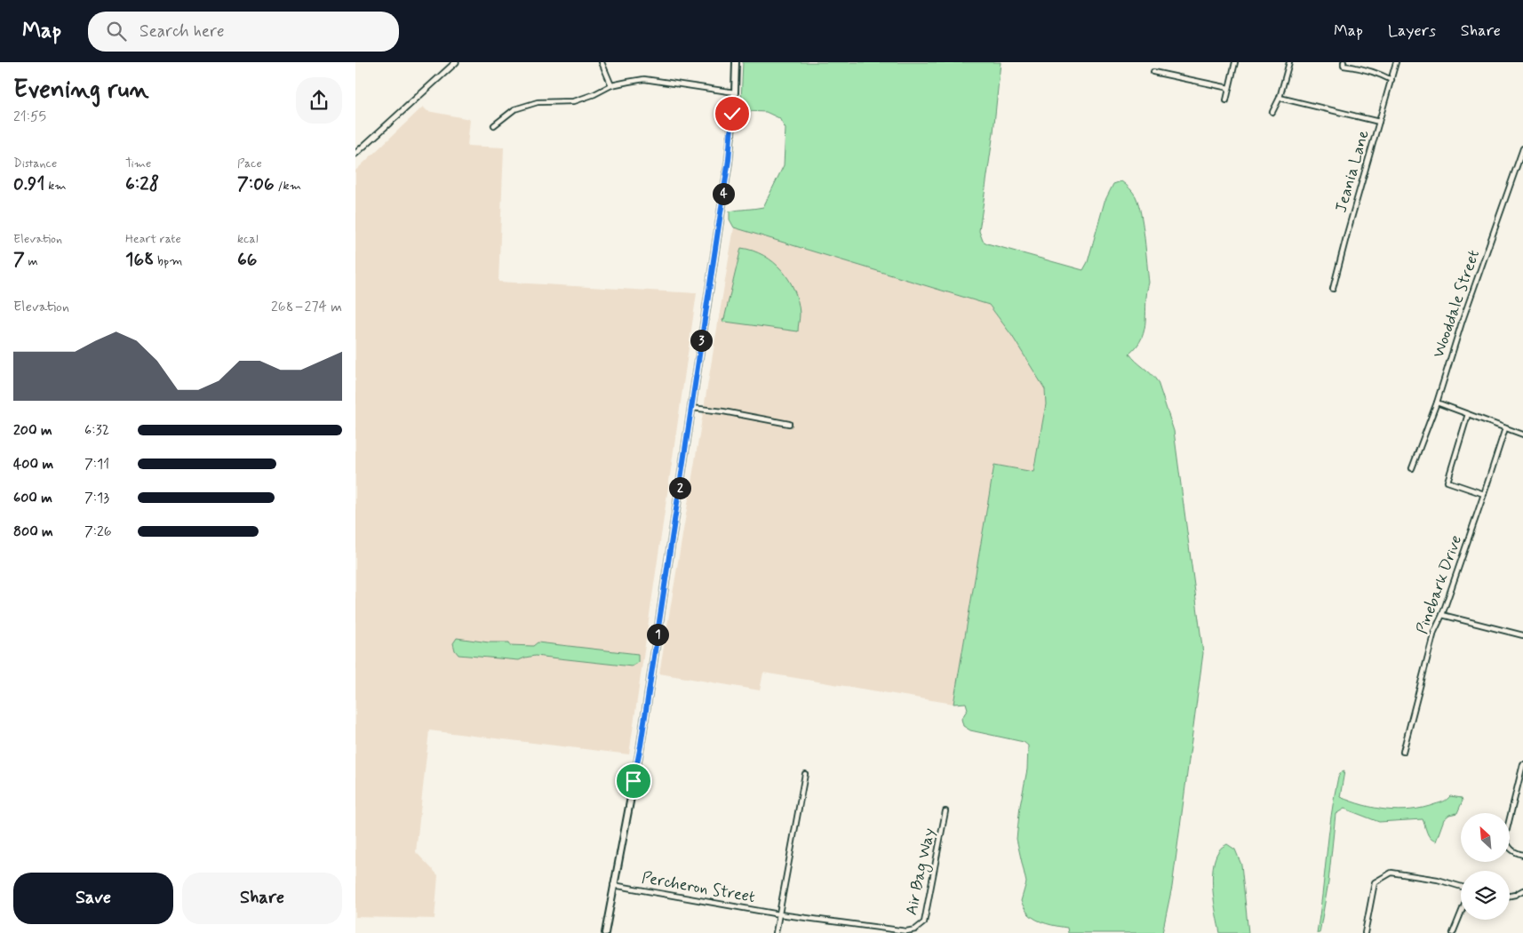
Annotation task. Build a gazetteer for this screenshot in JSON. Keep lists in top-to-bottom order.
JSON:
{
  "streets": {
    "street": [
      "Jeania Lane",
      "Wooddale Street",
      "Pinebark Drive",
      "Air Bag Way",
      "Percheron Street"
    ]
  },
  "crossings": [
    ["Air Bag Way", "Percheron Street"]
  ],
  "north": "top left",
  "page": {
    "header": "Map",
    "search": "Search here",
    "nav": ["Map", "Layers", "Share"],
    "heading": ["Evening run", "21:55"],
    "stats": [
      ["Distance", "0.91 km"],
      ["Time", "6:28"],
      ["Pace", "7:06 /km"],
      ["Elevation", "7 m"],
      ["Heart rate", "168 bpm"],
      ["kcal", "66"]
    ],
    "pins": [
      "4",
      "3",
      "2",
      "1"
    ],
    "chart": ["Elevation", "268–274 m"],
    "list": [
      {
        "name": "200 m",
        "note": "6:32"
      },
      {
        "name": "400 m",
        "note": "7:11"
      },
      {
        "name": "600 m",
        "note": "7:13"
      },
      {
        "name": "800 m",
        "note": "7:26"
      }
    ],
    "buttons": ["Save", "Share"]
  }
}
